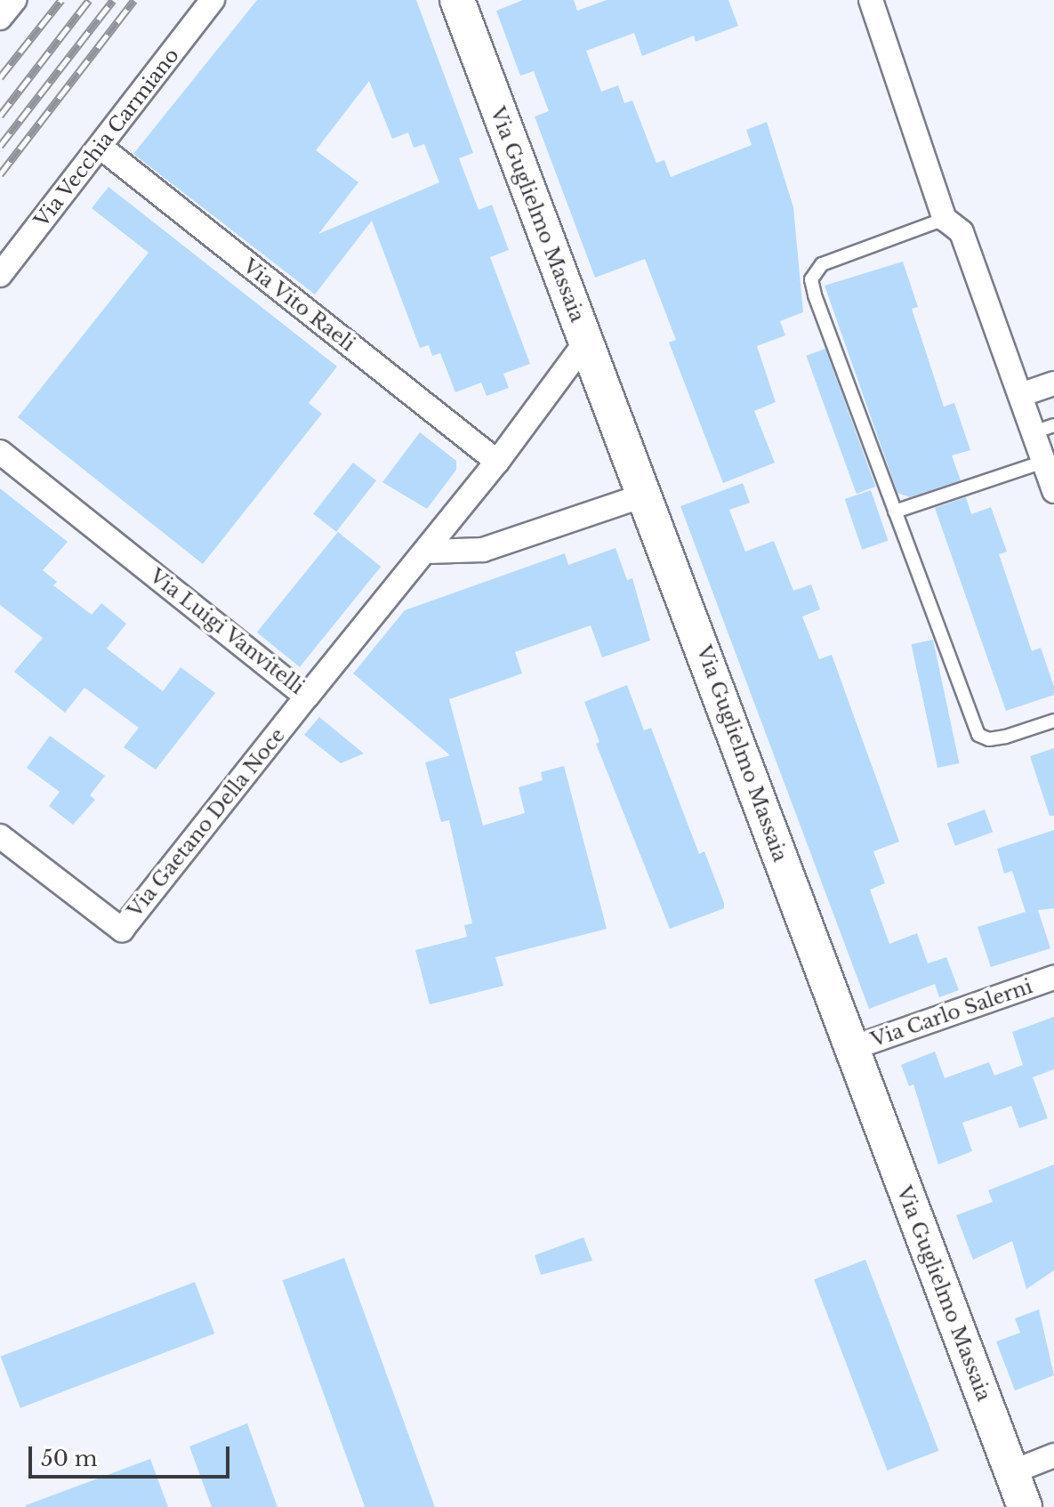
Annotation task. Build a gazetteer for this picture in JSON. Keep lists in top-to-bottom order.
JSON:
{
  "streets": {
    "main road": ["Via Guglielmo Massaia"],
    "street": [
      "Via Vecchia Carmiano",
      "Via Vito Raeli",
      "Via Luigi Vanvitelli",
      "Via Gaetano Della Noce",
      "Via Carlo Salerni"
    ]
  },
  "crossings": [
    ["Via Vecchia Carmiano", "Via Vito Raeli"],
    ["Via Guglielmo Massaia", "Via Luigi Vanvitelli"],
    ["Via Guglielmo Massaia", "Via Carlo Salerni"],
    ["Via Vito Raeli", "Via Luigi Vanvitelli"],
    ["Via Luigi Vanvitelli", "Via Gaetano Della Noce"]
  ],
  "scale_bar": "50 m"
}
